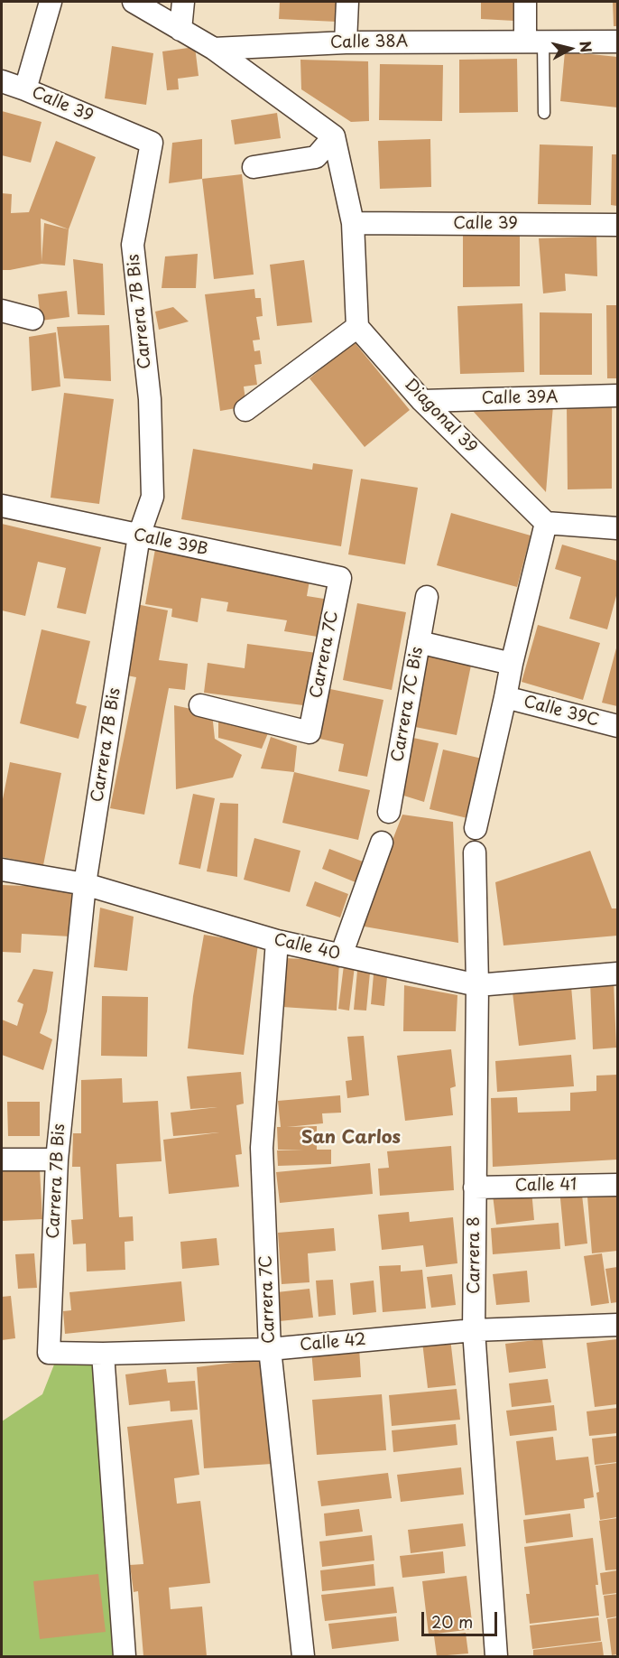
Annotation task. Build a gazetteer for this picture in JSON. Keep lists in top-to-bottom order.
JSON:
{
  "streets": {
    "street": [
      "Calle 38A",
      "Calle 39",
      "Carrera 7B Bis",
      "Calle 39A",
      "Diagonal 39",
      "Calle 39B",
      "Carrera 7C",
      "Carrera 7C Bis",
      "Calle 39C",
      "Calle 40",
      "Calle 41",
      "Carrera 8",
      "Calle 42"
    ]
  },
  "crossings": [
    ["Calle 39", "Carrera 7B Bis"],
    ["Carrera 7B Bis", "Calle 39B"],
    ["Carrera 7B Bis", "Calle 40"],
    ["Carrera 7B Bis", "Calle 42"],
    ["Calle 39A", "Diagonal 39"],
    ["Calle 39B", "Carrera 7C"],
    ["Carrera 7C", "Calle 40"],
    ["Carrera 7C", "Calle 42"],
    ["Calle 40", "Carrera 8"],
    ["Calle 41", "Carrera 8"],
    ["Carrera 8", "Calle 42"]
  ],
  "districts": ["San Carlos"],
  "scale_bar": "20 m",
  "north": "right"
}
